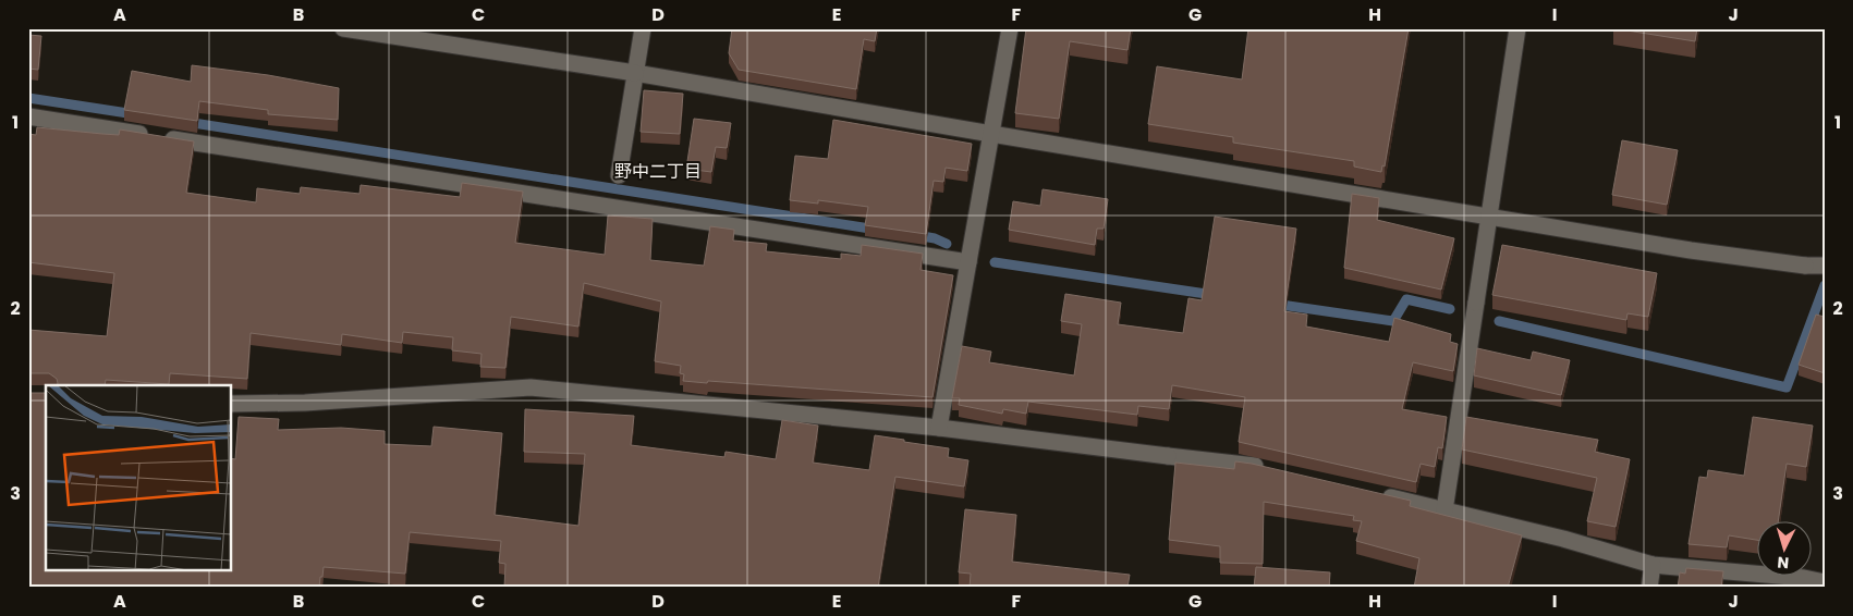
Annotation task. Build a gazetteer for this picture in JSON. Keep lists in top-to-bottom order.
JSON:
{
  "districts": ["野中二丁目"],
  "north": "bottom",
  "grid": {
    "columns": [
      "A",
      "B",
      "C",
      "D",
      "E",
      "F",
      "G",
      "H",
      "I",
      "J"
    ],
    "rows": ["1", "2", "3"]
  }
}
